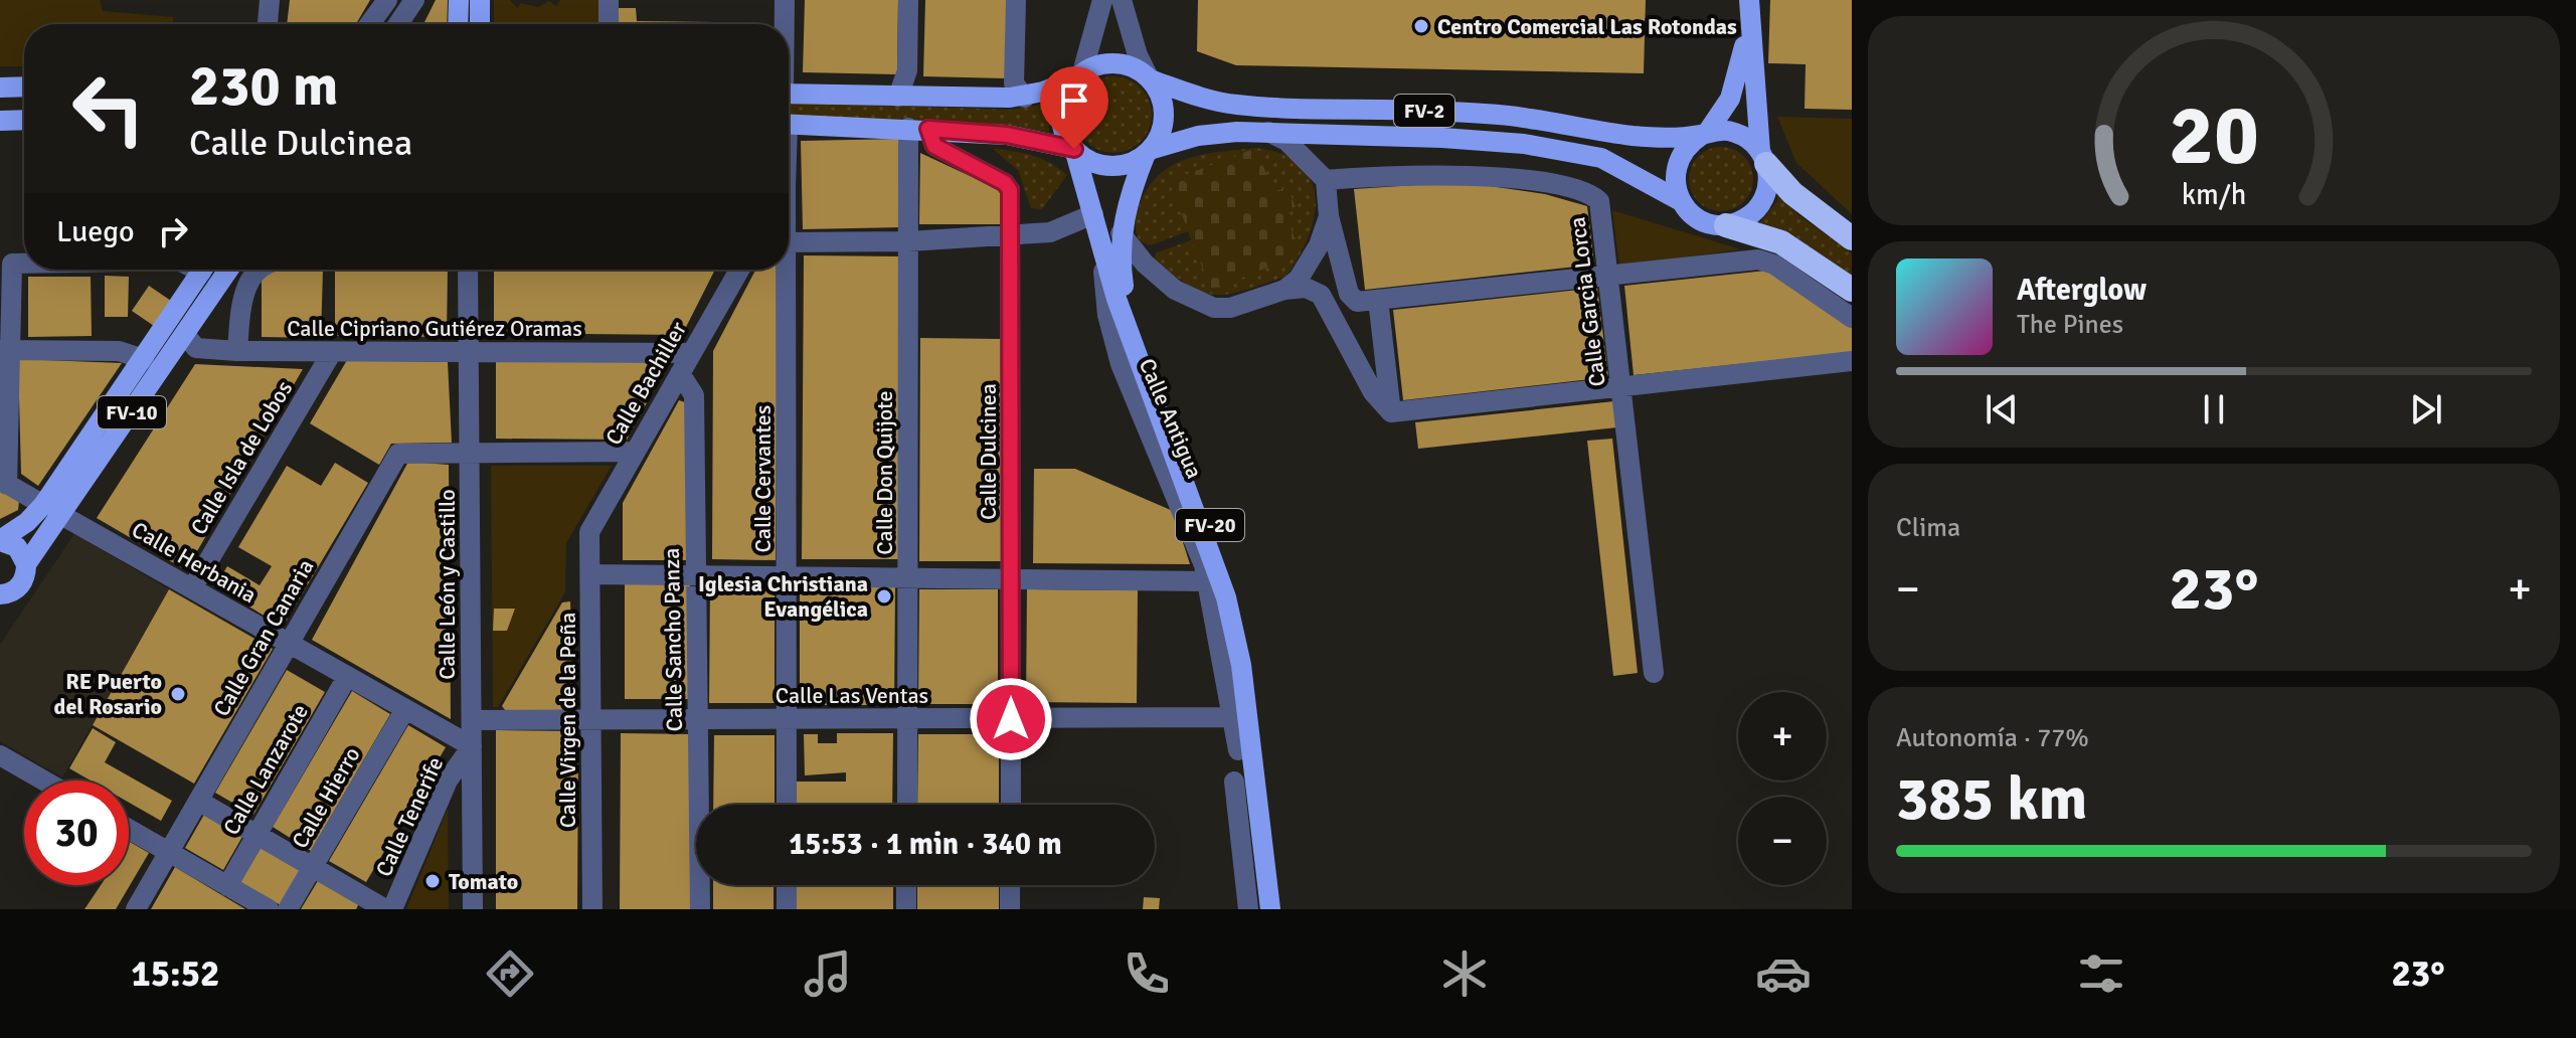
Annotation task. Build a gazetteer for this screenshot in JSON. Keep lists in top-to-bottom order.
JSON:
{
  "streets": {
    "highway": ["FV-2"],
    "main road": ["FV-10", "FV-20"],
    "street": [
      "Calle Garcia Lorca",
      "Calle Cipriano Gutiérez Oramas",
      "Calle Bachiller",
      "Calle Antigua",
      "Calle Dulcinea",
      "Calle Isla de Lobos",
      "Calle Don Quijote",
      "Calle Cervantes",
      "Calle Herbania",
      "Calle León y Castillo",
      "Calle Gran Canaria",
      "Calle Sancho Panza",
      "Calle Las Ventas",
      "Calle Virgen de la Peña",
      "Calle Lanzarote",
      "Calle Hierro",
      "Calle Tenerife"
    ]
  },
  "crossings": [
    ["FV-2", "Calle Garcia Lorca"],
    ["FV-2", "FV-20"],
    ["Calle Garcia Lorca", "FV-20"],
    ["Calle Cipriano Gutiérez Oramas", "Calle Bachiller"],
    ["Calle Cipriano Gutiérez Oramas", "FV-10"],
    ["Calle Cipriano Gutiérez Oramas", "Calle Isla de Lobos"],
    ["Calle Cipriano Gutiérez Oramas", "Calle León y Castillo"],
    ["Calle Bachiller", "Calle Sancho Panza"],
    ["Calle Bachiller", "Calle Virgen de la Peña"],
    ["FV-10", "Calle Herbania"],
    ["Calle Antigua", "FV-20"],
    ["Calle Antigua", "Calle Las Ventas"],
    ["Calle Dulcinea", "Calle Don Quijote"],
    ["Calle Dulcinea", "Calle Las Ventas"],
    ["Calle Isla de Lobos", "Calle Herbania"],
    ["Calle Don Quijote", "Calle Las Ventas"],
    ["Calle Cervantes", "Calle Las Ventas"],
    ["Calle Herbania", "Calle León y Castillo"],
    ["Calle Herbania", "Calle Gran Canaria"],
    ["Calle Herbania", "Calle Lanzarote"],
    ["Calle Herbania", "Calle Hierro"],
    ["Calle Herbania", "Calle Tenerife"],
    ["Calle León y Castillo", "Calle Gran Canaria"],
    ["Calle León y Castillo", "Calle Las Ventas"],
    ["Calle León y Castillo", "Calle Tenerife"],
    ["Calle Sancho Panza", "Calle Las Ventas"],
    ["Calle Las Ventas", "Calle Virgen de la Peña"]
  ],
  "places": [
    "Centro Comercial Las Rotondas",
    "Iglesia Christiana Evangélica",
    "RE Puerto del Rosario",
    "Tomato"
  ],
  "page": {
    "turn": ["230 m", "Calle Dulcinea"],
    "then": "Luego",
    "song": ["Afterglow", "The Pines"],
    "tile": [
      "Clima",
      ["Autonomía · 77%", "385 km"]
    ],
    "heat": ["−", "23°", "+"],
    "map_buttons": ["+", "−"],
    "limit": "30",
    "trip": "15:53 · 1 min · 340 m",
    "tabs": ["15:52", "23°"],
    "gauge": ["20", "km/h"]
  }
}
